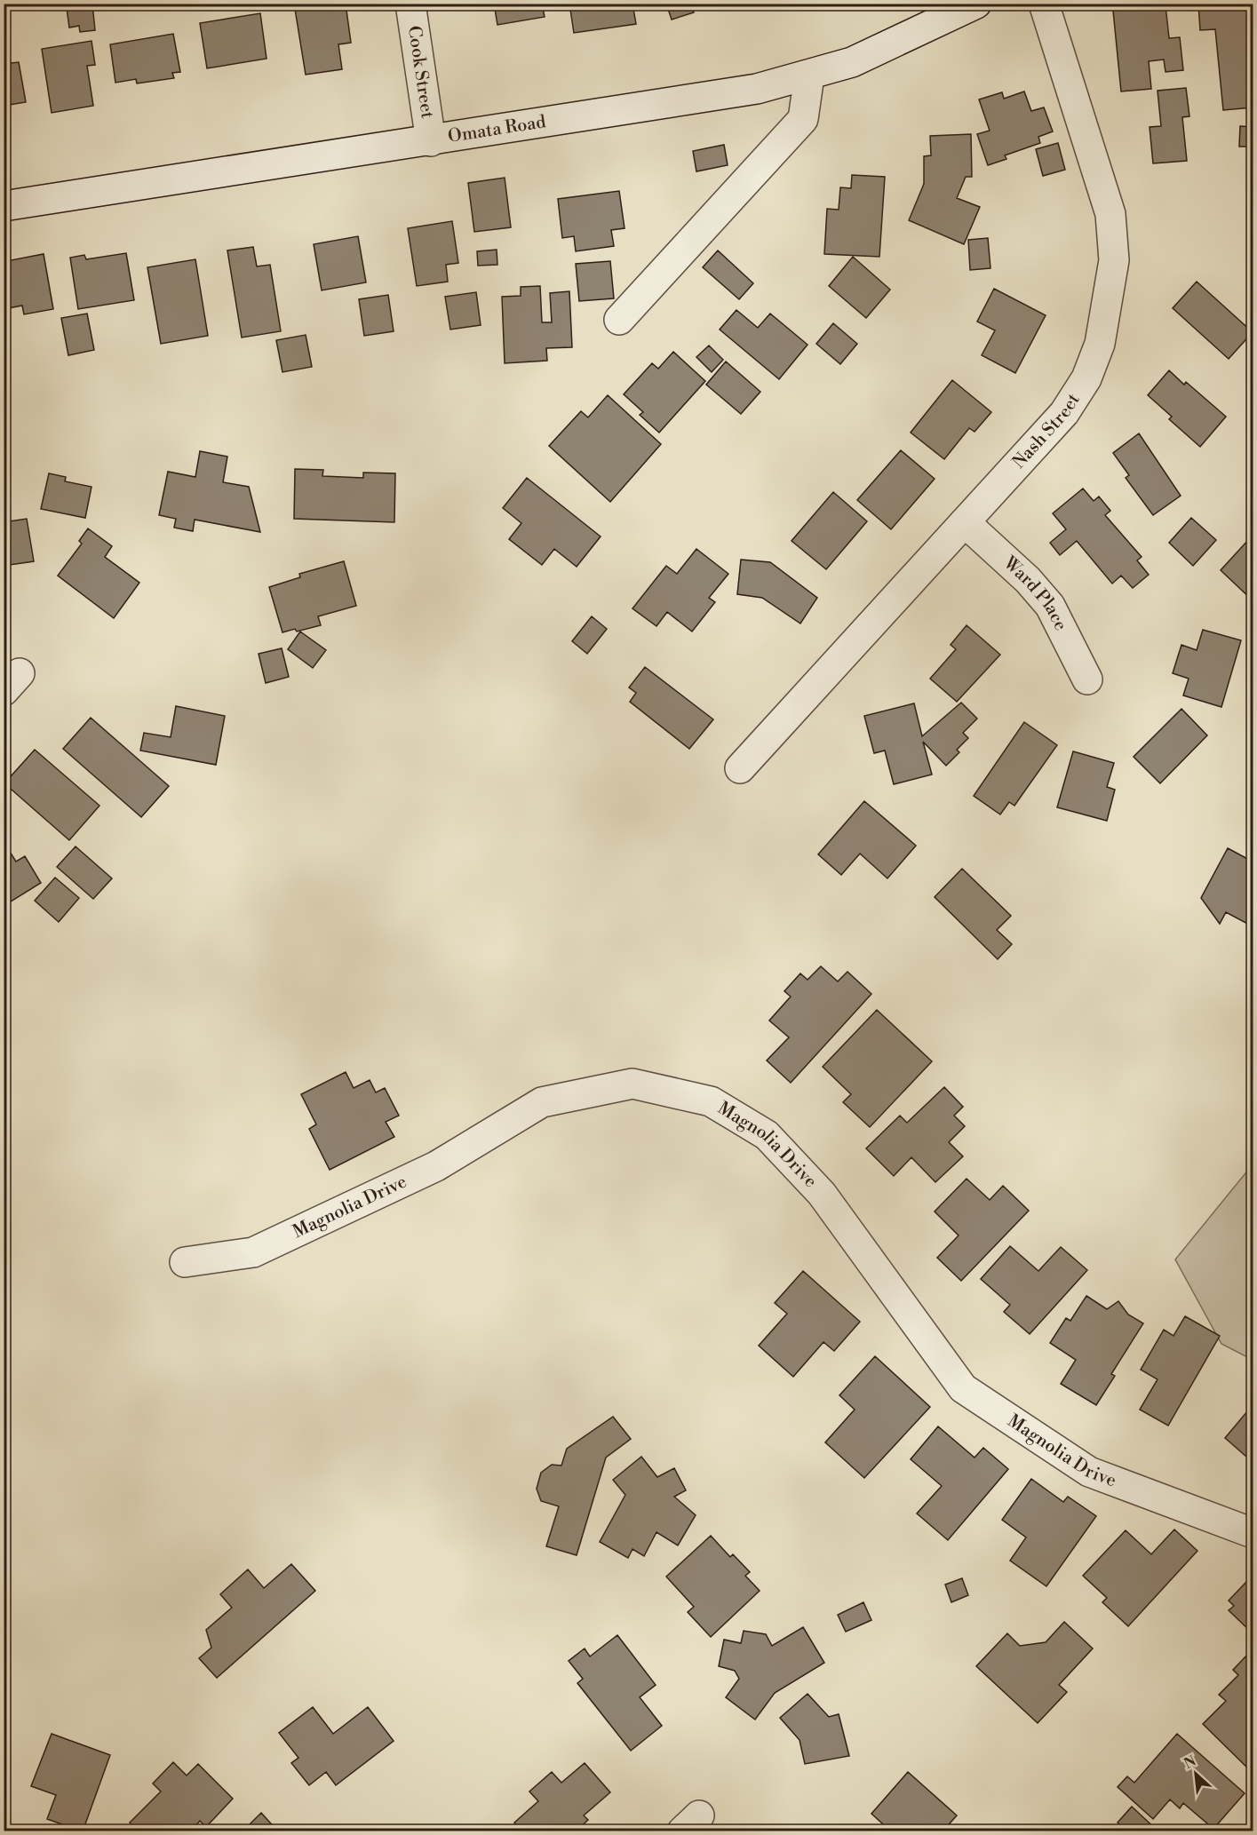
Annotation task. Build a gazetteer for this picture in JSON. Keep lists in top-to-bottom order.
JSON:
{
  "streets": {
    "street": [
      "Cook Street",
      "Omata Road",
      "Nash Street",
      "Ward Place",
      "Magnolia Drive"
    ]
  },
  "crossings": [
    ["Cook Street", "Omata Road"],
    ["Nash Street", "Ward Place"]
  ],
  "north": "top left"
}
